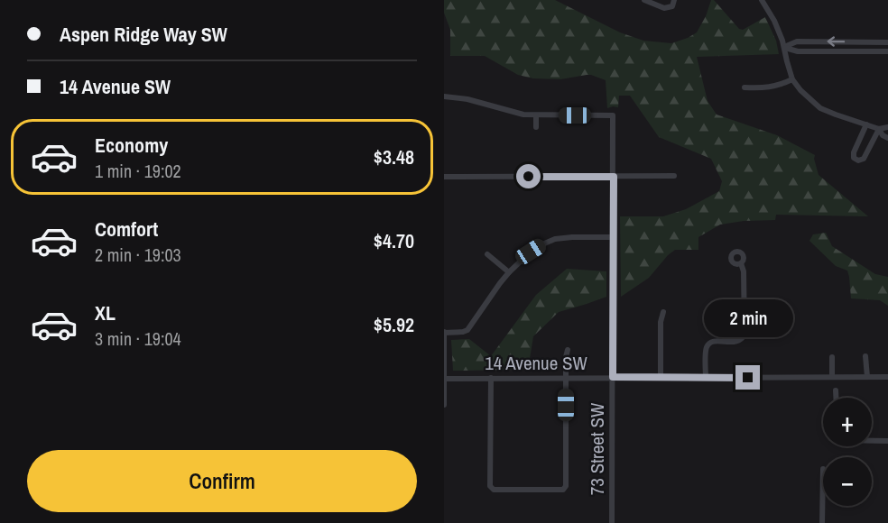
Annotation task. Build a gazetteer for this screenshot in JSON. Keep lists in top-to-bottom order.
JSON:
{
  "streets": {
    "street": ["14 Avenue SW", "73 Street SW"]
  },
  "crossings": [
    ["14 Avenue SW", "73 Street SW"]
  ],
  "page": {
    "banner": ["Aspen Ridge Way SW", "14 Avenue SW"],
    "list": [
      {
        "name": "Economy",
        "note": "1 min · 19:02",
        "value": "$3.48"
      },
      {
        "name": "Comfort",
        "note": "2 min · 19:03",
        "value": "$4.70"
      },
      {
        "name": "XL",
        "note": "3 min · 19:04",
        "value": "$5.92"
      }
    ],
    "bubble": "2 min",
    "map_buttons": ["+", "−"],
    "buttons": "Confirm"
  }
}
